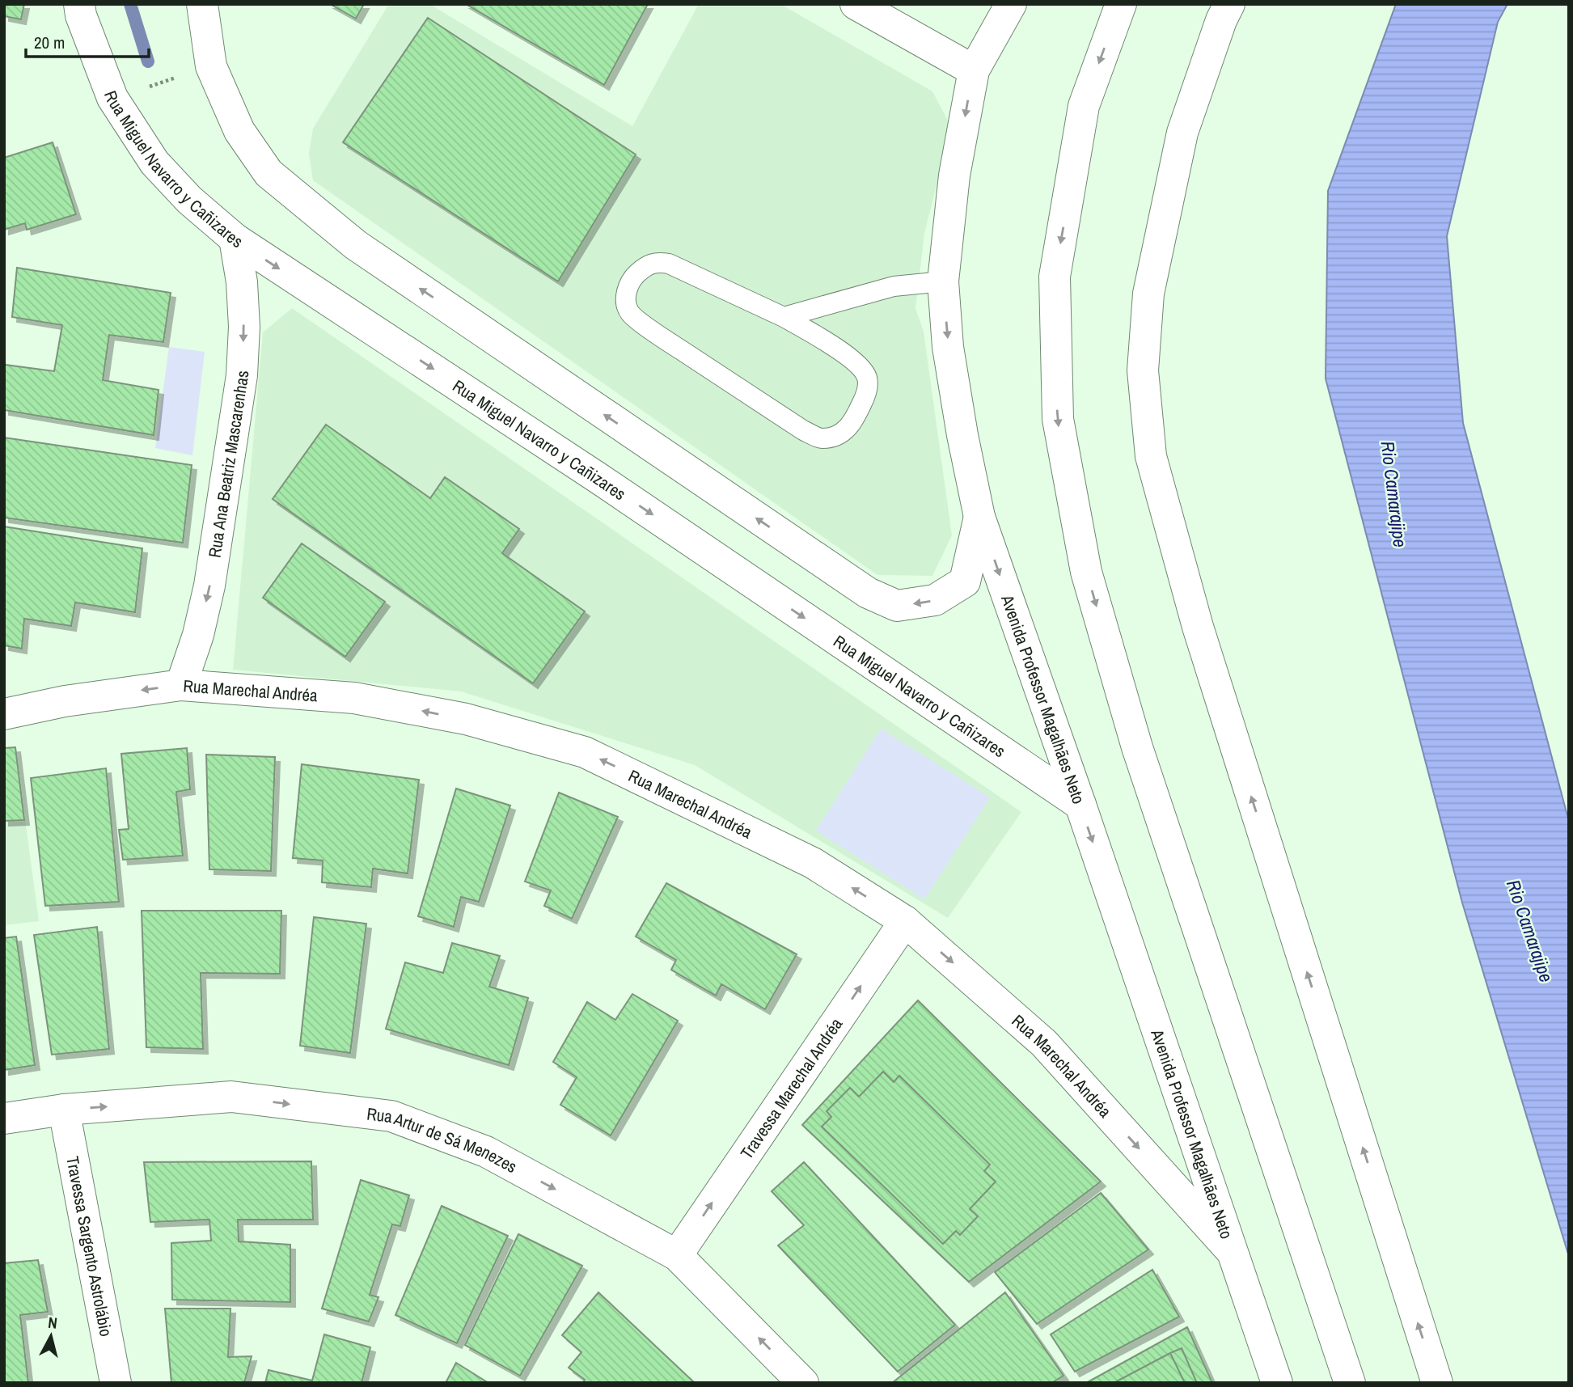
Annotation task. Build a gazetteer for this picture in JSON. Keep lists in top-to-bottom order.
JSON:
{
  "streets": {
    "street": [
      "Rua Miguel Navarro y Cañizares",
      "Rua Ana Beatriz Mascarenhas",
      "Rua Marechal Andréa",
      "Avenida Professor Magalhães Neto",
      "Travessa Marechal Andréa",
      "Rua Artur de Sá Menezes",
      "Travessa Sargento Astrolábio"
    ]
  },
  "crossings": [
    ["Rua Miguel Navarro y Cañizares", "Rua Ana Beatriz Mascarenhas"],
    ["Rua Miguel Navarro y Cañizares", "Avenida Professor Magalhães Neto"],
    ["Rua Ana Beatriz Mascarenhas", "Rua Marechal Andréa"],
    ["Rua Marechal Andréa", "Avenida Professor Magalhães Neto"],
    ["Rua Marechal Andréa", "Travessa Marechal Andréa"],
    ["Travessa Marechal Andréa", "Rua Artur de Sá Menezes"],
    ["Rua Artur de Sá Menezes", "Travessa Sargento Astrolábio"]
  ],
  "one_way": ["Rua Miguel Navarro y Cañizares", "Rua Ana Beatriz Mascarenhas", "Travessa Marechal Andréa"],
  "water": ["Rio Camarajipe"],
  "scale_bar": "20 m",
  "north": "top"
}
